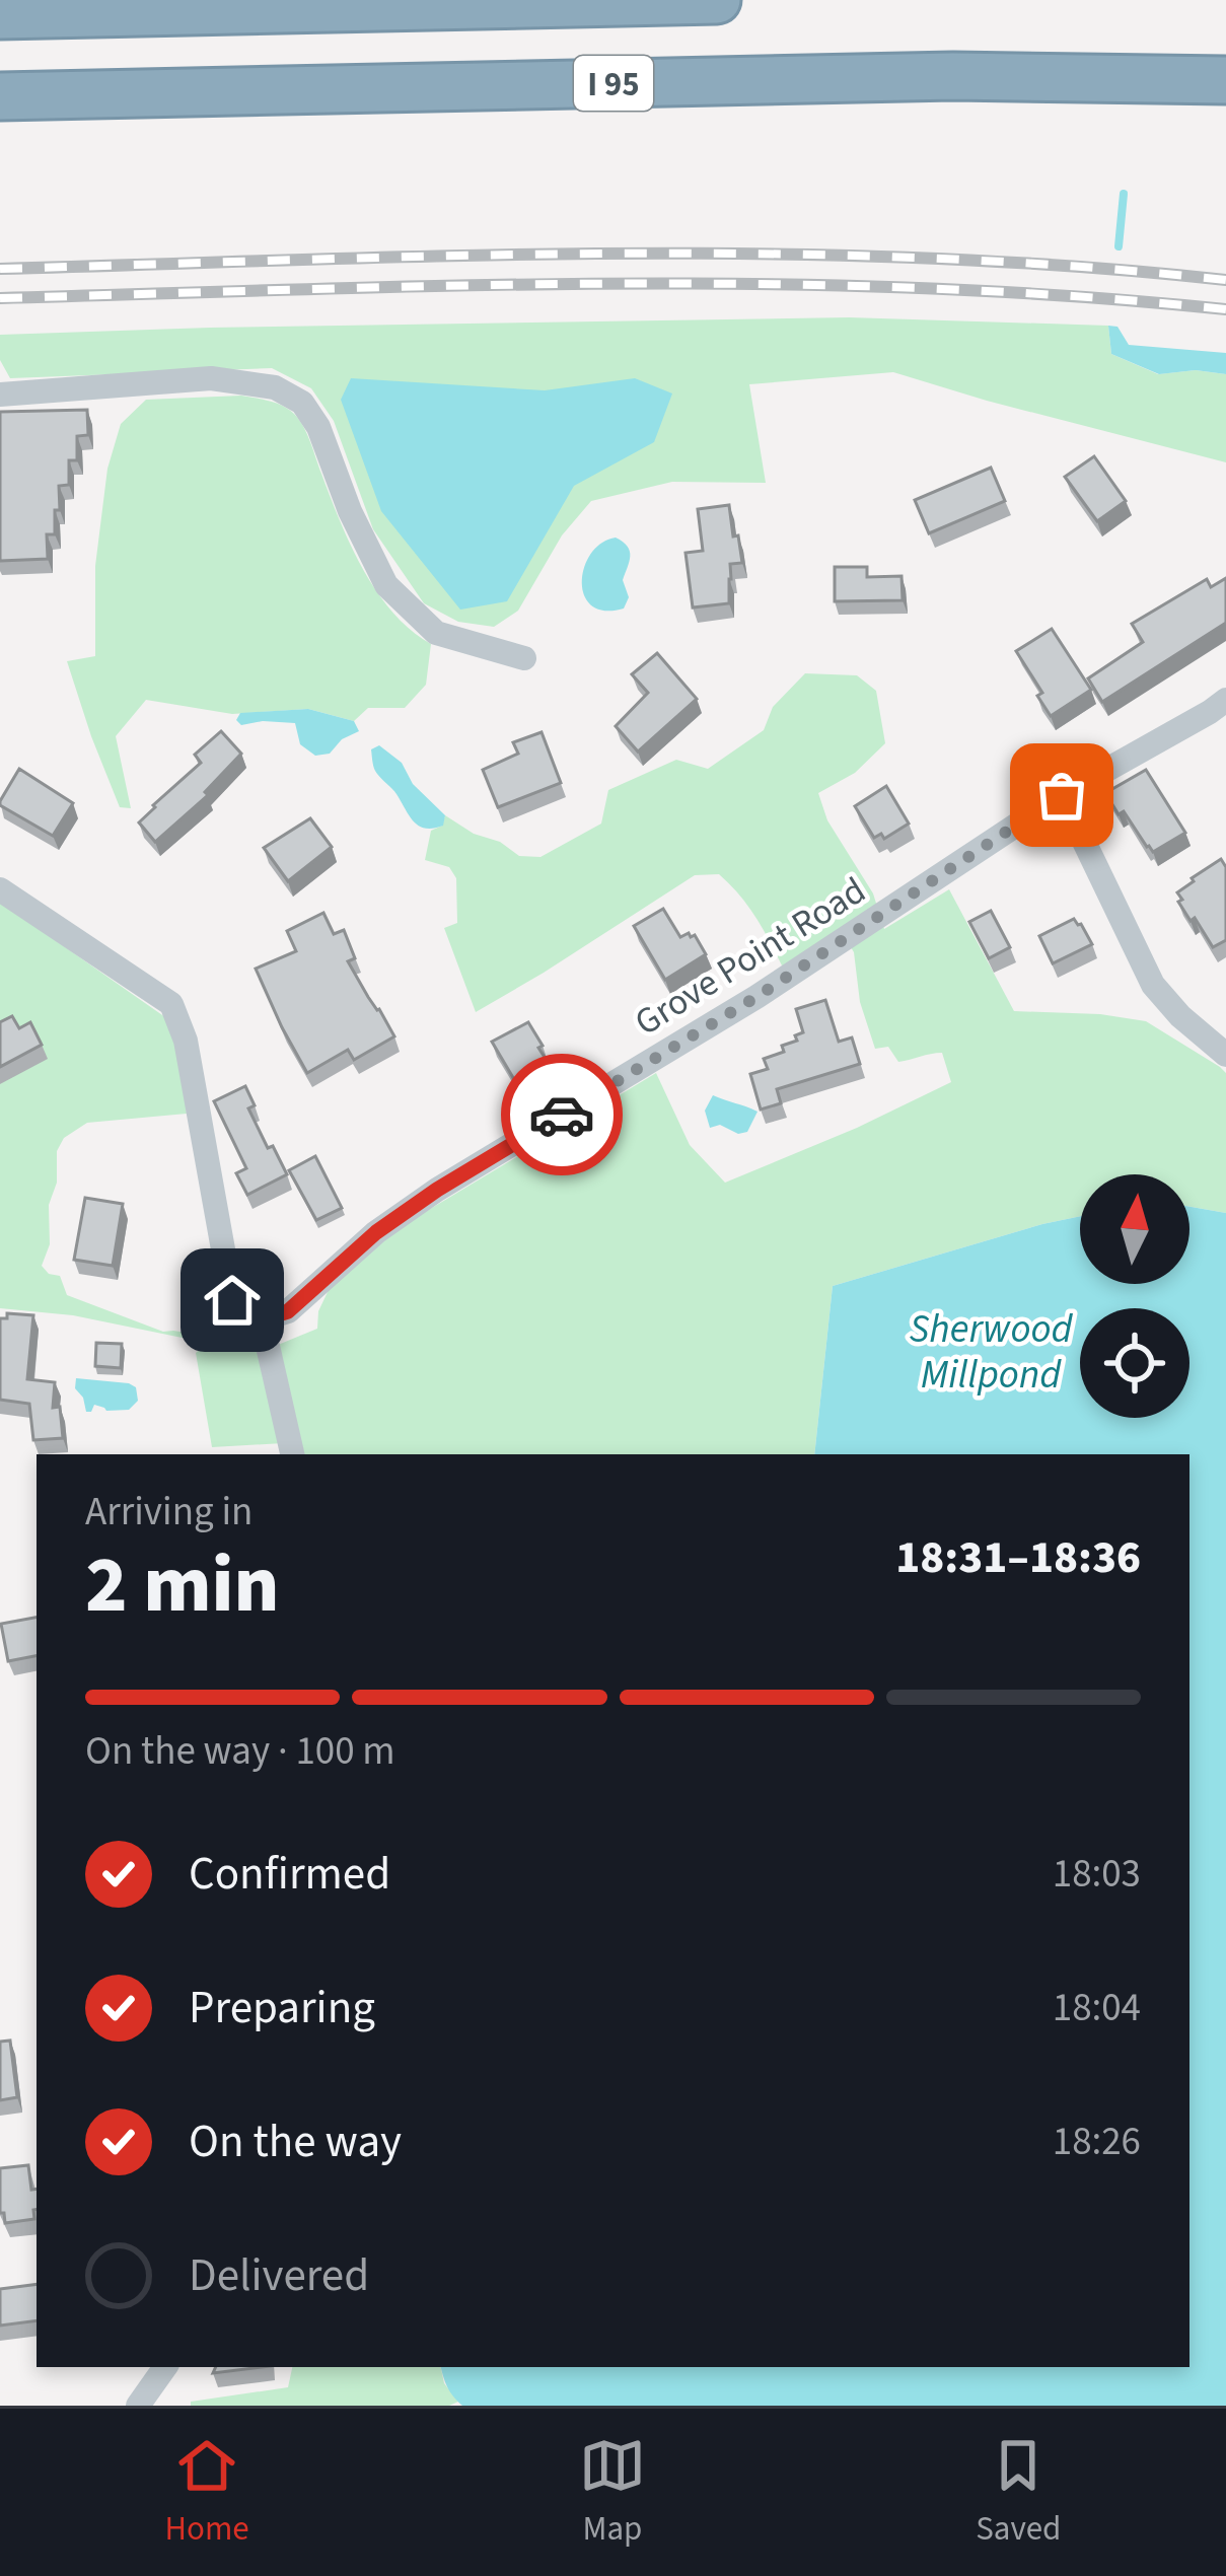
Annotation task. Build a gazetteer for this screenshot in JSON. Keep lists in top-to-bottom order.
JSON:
{
  "streets": {
    "highway": ["I 95"],
    "street": ["Grove Point Road"]
  },
  "water": ["Sherwood Millpond"],
  "north": "top",
  "page": {
    "heading": ["2 min", "Arriving in", "18:31–18:36"],
    "bar": "On the way · 100 m",
    "list": [
      ["Confirmed", "18:03"],
      ["Preparing", "18:04"],
      ["On the way", "18:26"],
      "Delivered"
    ],
    "tabs": ["Home", "Map", "Saved"]
  }
}
